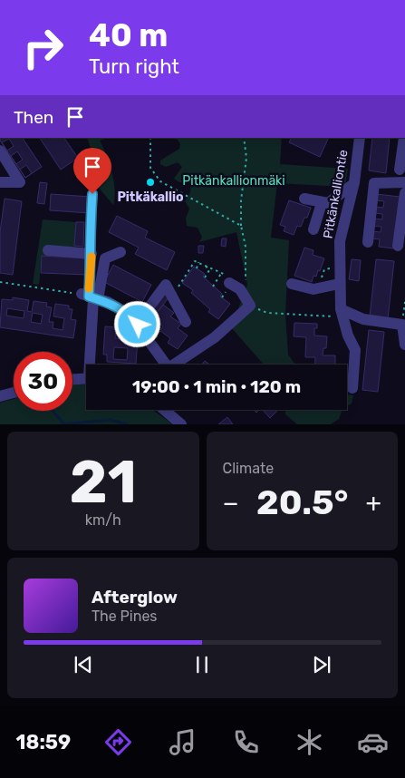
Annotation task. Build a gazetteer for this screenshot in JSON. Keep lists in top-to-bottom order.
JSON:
{
  "streets": {
    "street": ["Pitkänkalliontie"]
  },
  "parks": ["Pitkänkallionmäki"],
  "places": ["Pitkäkallio"],
  "page": {
    "turn": ["40 m", "Turn right"],
    "then": "Then",
    "limit": "30",
    "trip": "19:00 · 1 min · 120 m",
    "tile": [
      ["21", "km/h"],
      "Climate"
    ],
    "heat": ["−", "20.5°", "+"],
    "song": ["Afterglow", "The Pines"],
    "tabs": "18:59"
  }
}
